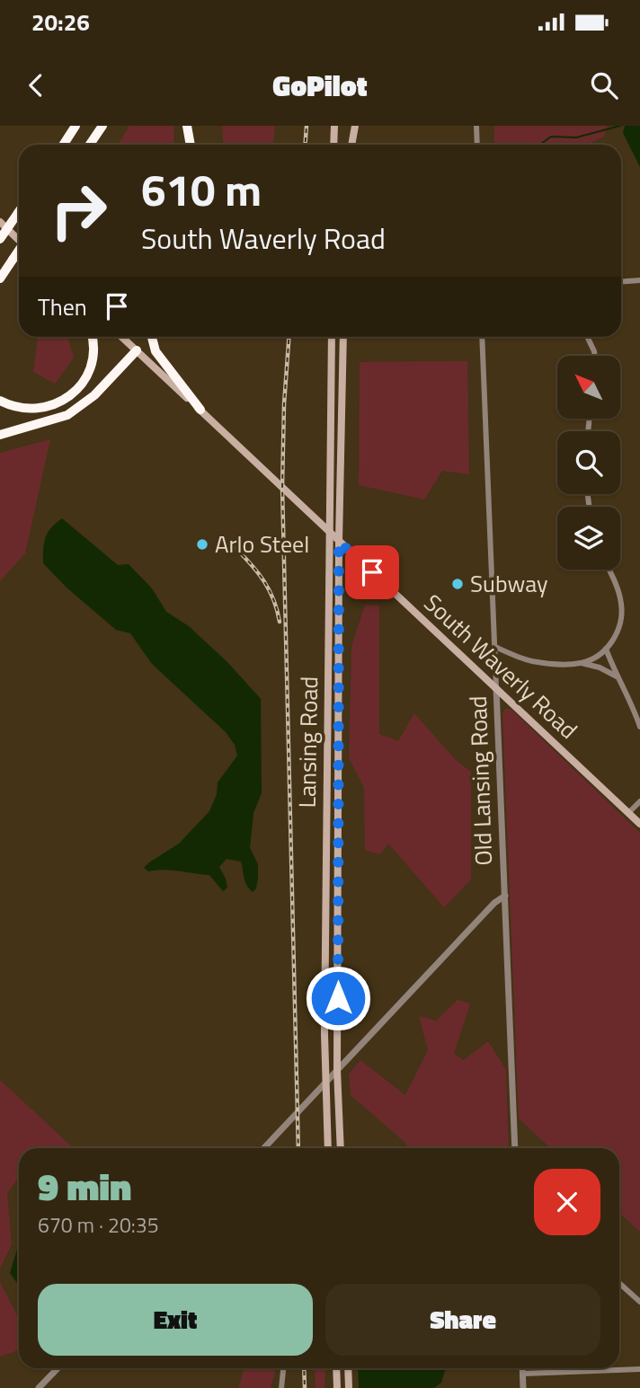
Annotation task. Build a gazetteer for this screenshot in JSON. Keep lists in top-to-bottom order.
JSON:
{
  "streets": {
    "main road": ["South Waverly Road", "Lansing Road"],
    "street": ["Old Lansing Road"]
  },
  "crossings": [
    ["South Waverly Road", "Lansing Road"],
    ["South Waverly Road", "Old Lansing Road"]
  ],
  "places": ["Arlo Steel", "Subway"],
  "north": "top left",
  "page": {
    "status": "20:26",
    "header": "GoPilot",
    "turn": ["610 m", "South Waverly Road"],
    "then": "Then",
    "heading": ["9 min", "670 m · 20:35"],
    "buttons": ["Exit", "Share"]
  }
}
